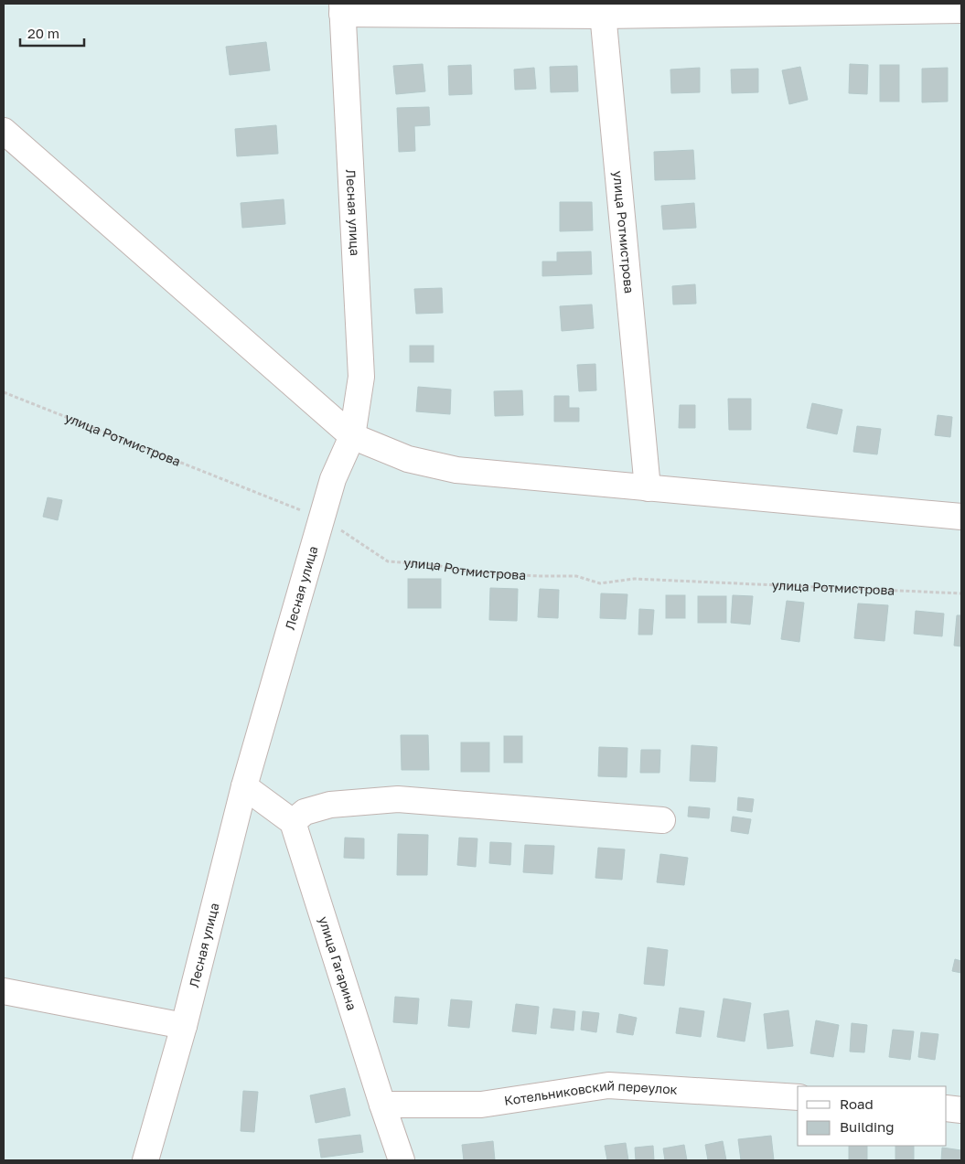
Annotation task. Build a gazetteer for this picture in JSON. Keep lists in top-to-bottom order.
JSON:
{
  "streets": {
    "street": [
      "Лесная улица",
      "улица Ротмистрова",
      "улица Гагарина",
      "Котельниковский переулок"
    ]
  },
  "crossings": [
    ["Лесная улица", "улица Ротмистрова"],
    ["улица Гагарина", "Котельниковский переулок"]
  ],
  "legend": ["Road", "Building"],
  "scale_bar": "20 m"
}
